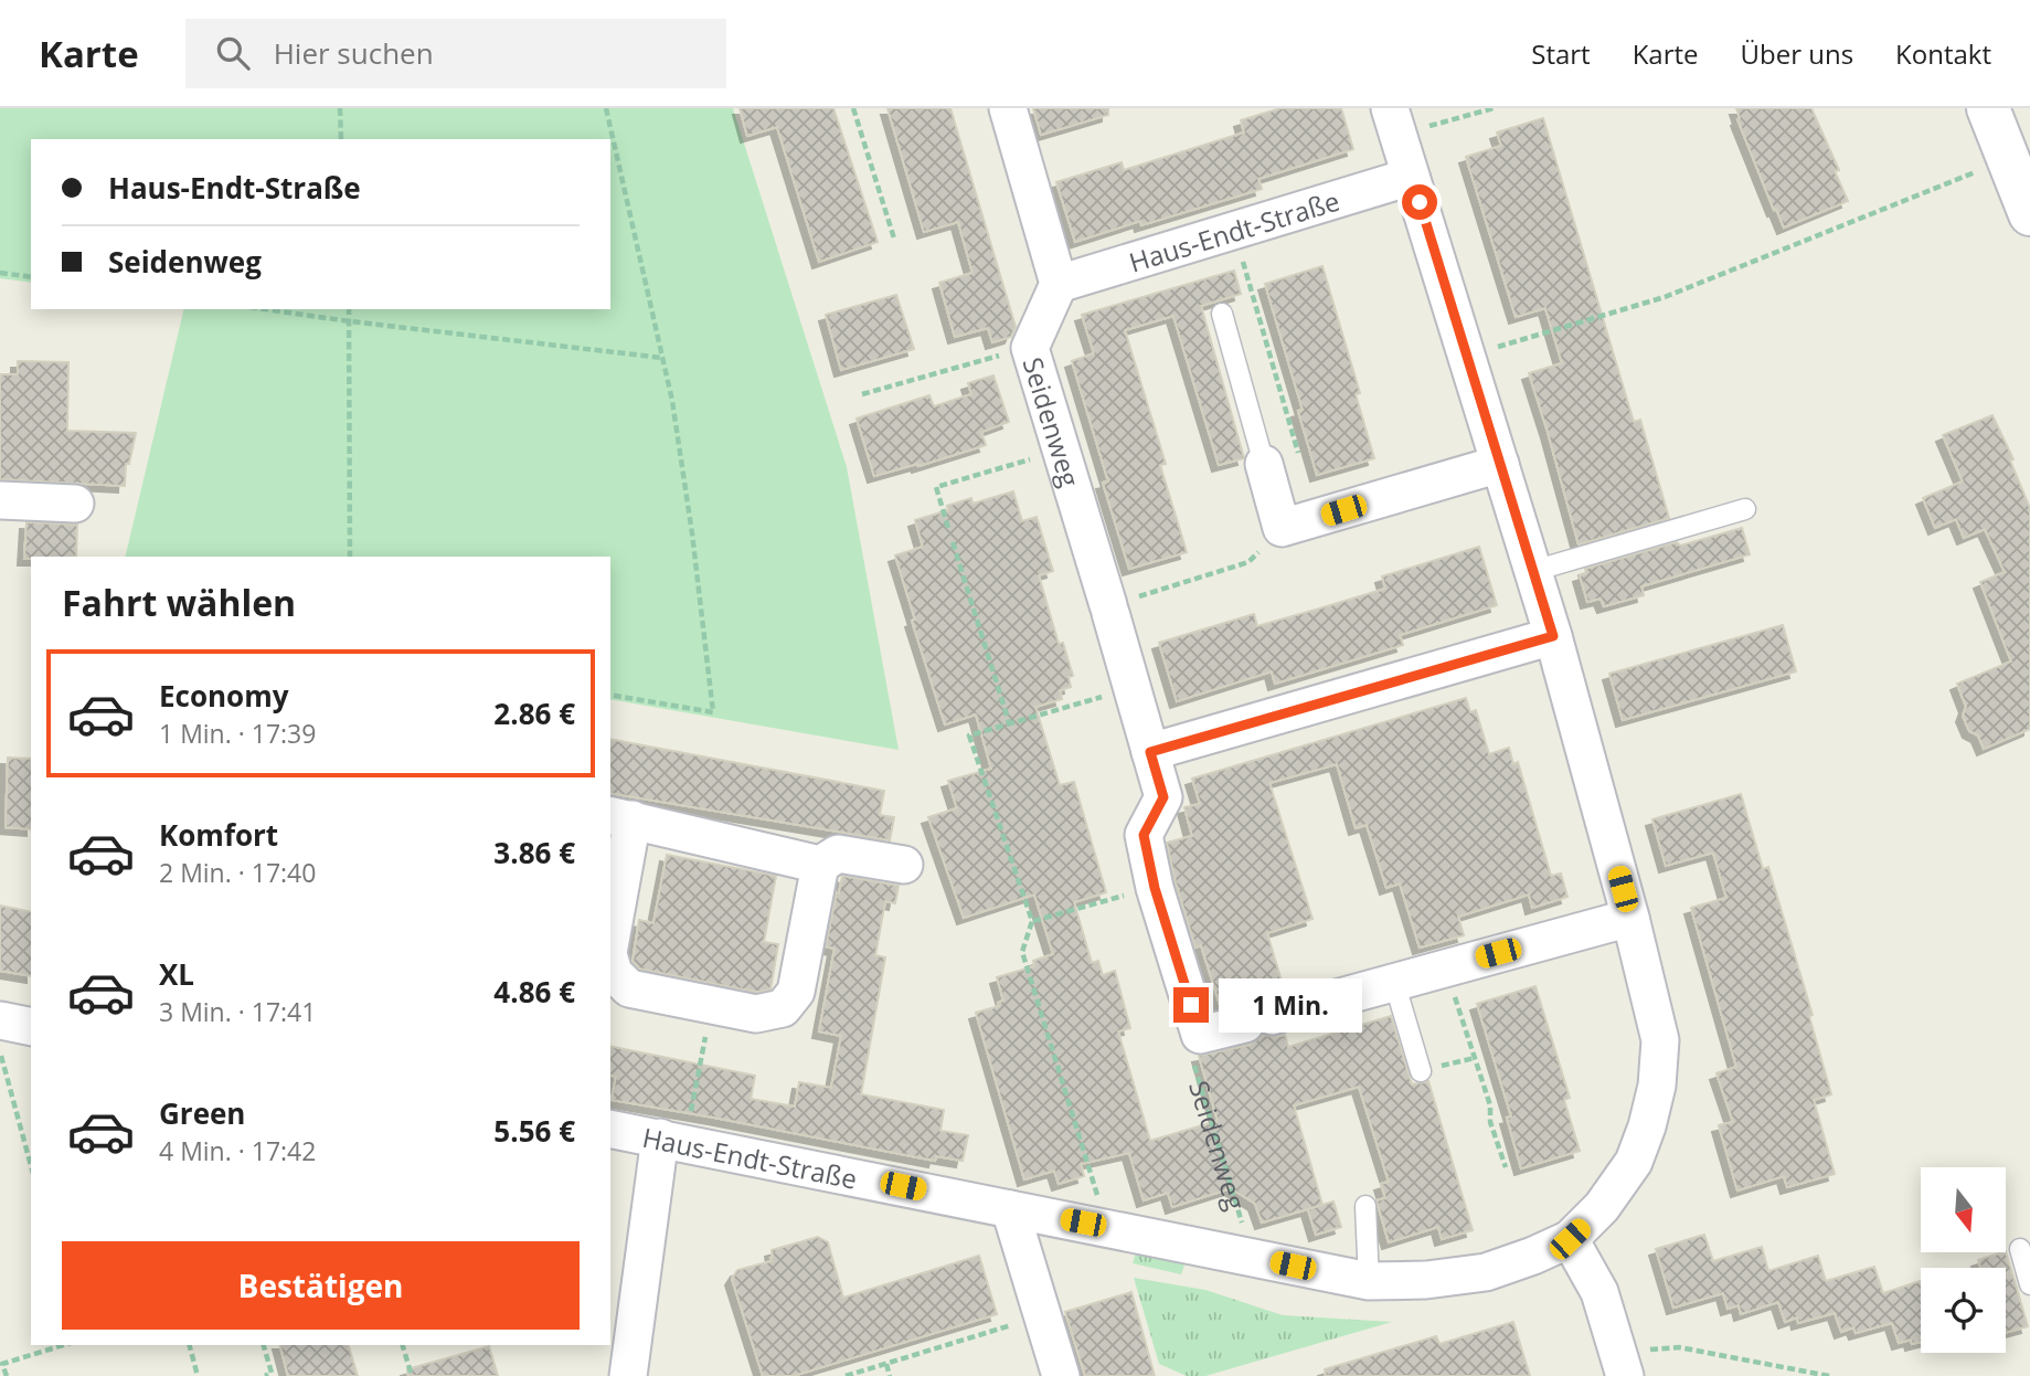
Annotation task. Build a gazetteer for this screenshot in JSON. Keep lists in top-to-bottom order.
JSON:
{
  "streets": {
    "street": ["Haus-Endt-Straße", "Seidenweg"]
  },
  "crossings": [
    ["Haus-Endt-Straße", "Seidenweg"]
  ],
  "north": "bottom",
  "page": {
    "header": "Karte",
    "search": "Hier suchen",
    "nav": [
      "Start",
      "Karte",
      "Über uns",
      "Kontakt"
    ],
    "banner": ["Haus-Endt-Straße", "Seidenweg"],
    "heading": "Fahrt wählen",
    "list": [
      {
        "name": "Economy",
        "note": "1 Min. · 17:39",
        "value": "2.86 €"
      },
      {
        "name": "Komfort",
        "note": "2 Min. · 17:40",
        "value": "3.86 €"
      },
      {
        "name": "XL",
        "note": "3 Min. · 17:41",
        "value": "4.86 €"
      },
      {
        "name": "Green",
        "note": "4 Min. · 17:42",
        "value": "5.56 €"
      }
    ],
    "bubble": "1 Min.",
    "buttons": "Bestätigen"
  }
}
